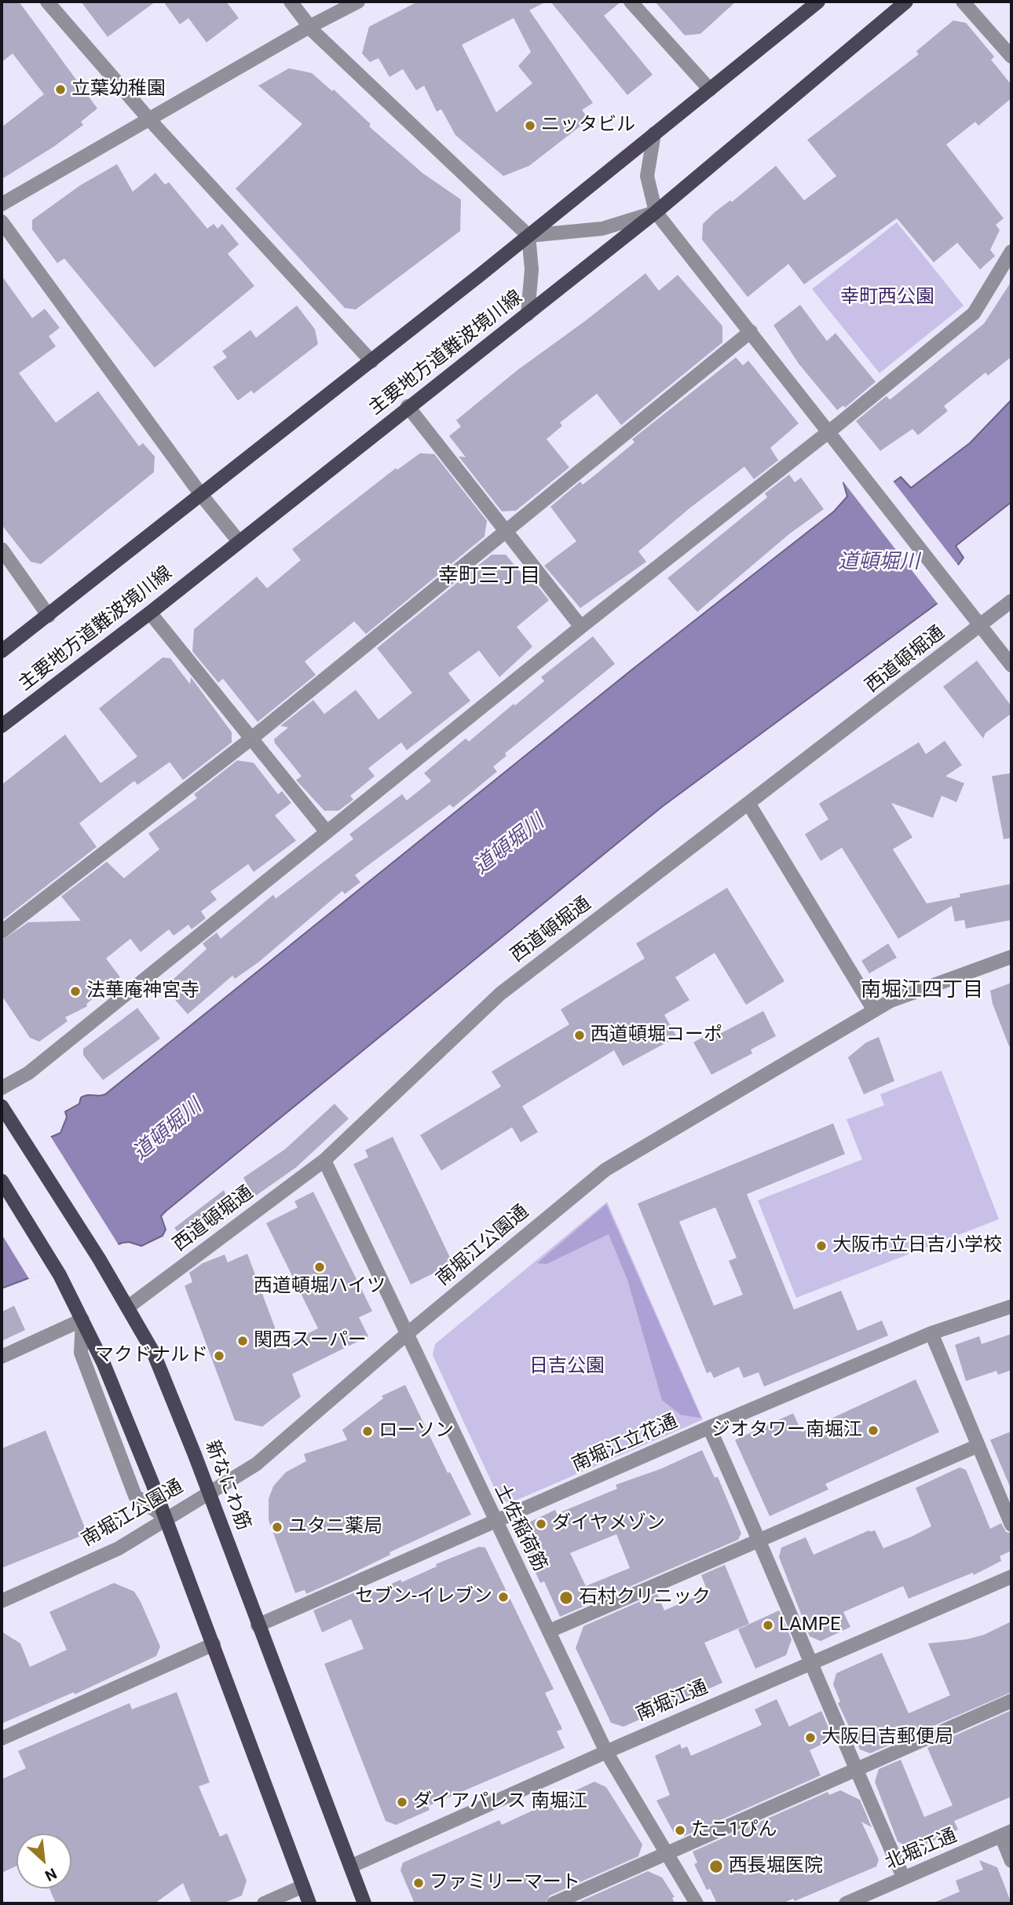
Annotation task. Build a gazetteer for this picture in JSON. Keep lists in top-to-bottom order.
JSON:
{
  "streets": {
    "main road": ["主要地方道難波境川線", "新なにわ筋"],
    "street": [
      "西道頓堀通",
      "南堀江公園通",
      "南堀江立花通",
      "土佐稲荷筋",
      "南堀江通",
      "北堀江通"
    ]
  },
  "crossings": [
    ["西道頓堀通", "新なにわ筋"],
    ["西道頓堀通", "土佐稲荷筋"],
    ["南堀江公園通", "新なにわ筋"],
    ["南堀江公園通", "土佐稲荷筋"],
    ["南堀江立花通", "新なにわ筋"],
    ["南堀江立花通", "土佐稲荷筋"],
    ["新なにわ筋", "南堀江通"],
    ["土佐稲荷筋", "南堀江通"]
  ],
  "districts": ["幸町三丁目", "南堀江四丁目"],
  "water": ["道頓堀川"],
  "parks": ["幸町西公園", "日吉公園"],
  "places": [
    "立葉幼稚園",
    "ニッタビル",
    "法華庵神宮寺",
    "西道頓堀コーポ",
    "大阪市立日吉小学校",
    "西道頓堀ハイツ",
    "関西スーパー",
    "マクドナルド",
    "ジオタワー南堀江",
    "ローソン",
    "ダイヤメゾン",
    "ユタニ薬局",
    "セブン-イレブン",
    "石村クリニック",
    "LAMPE",
    "大阪日吉郵便局",
    "ダイアパレス 南堀江",
    "たこ1ぴん",
    "西長堀医院",
    "ファミリーマート"
  ],
  "north": "bottom right"
}
